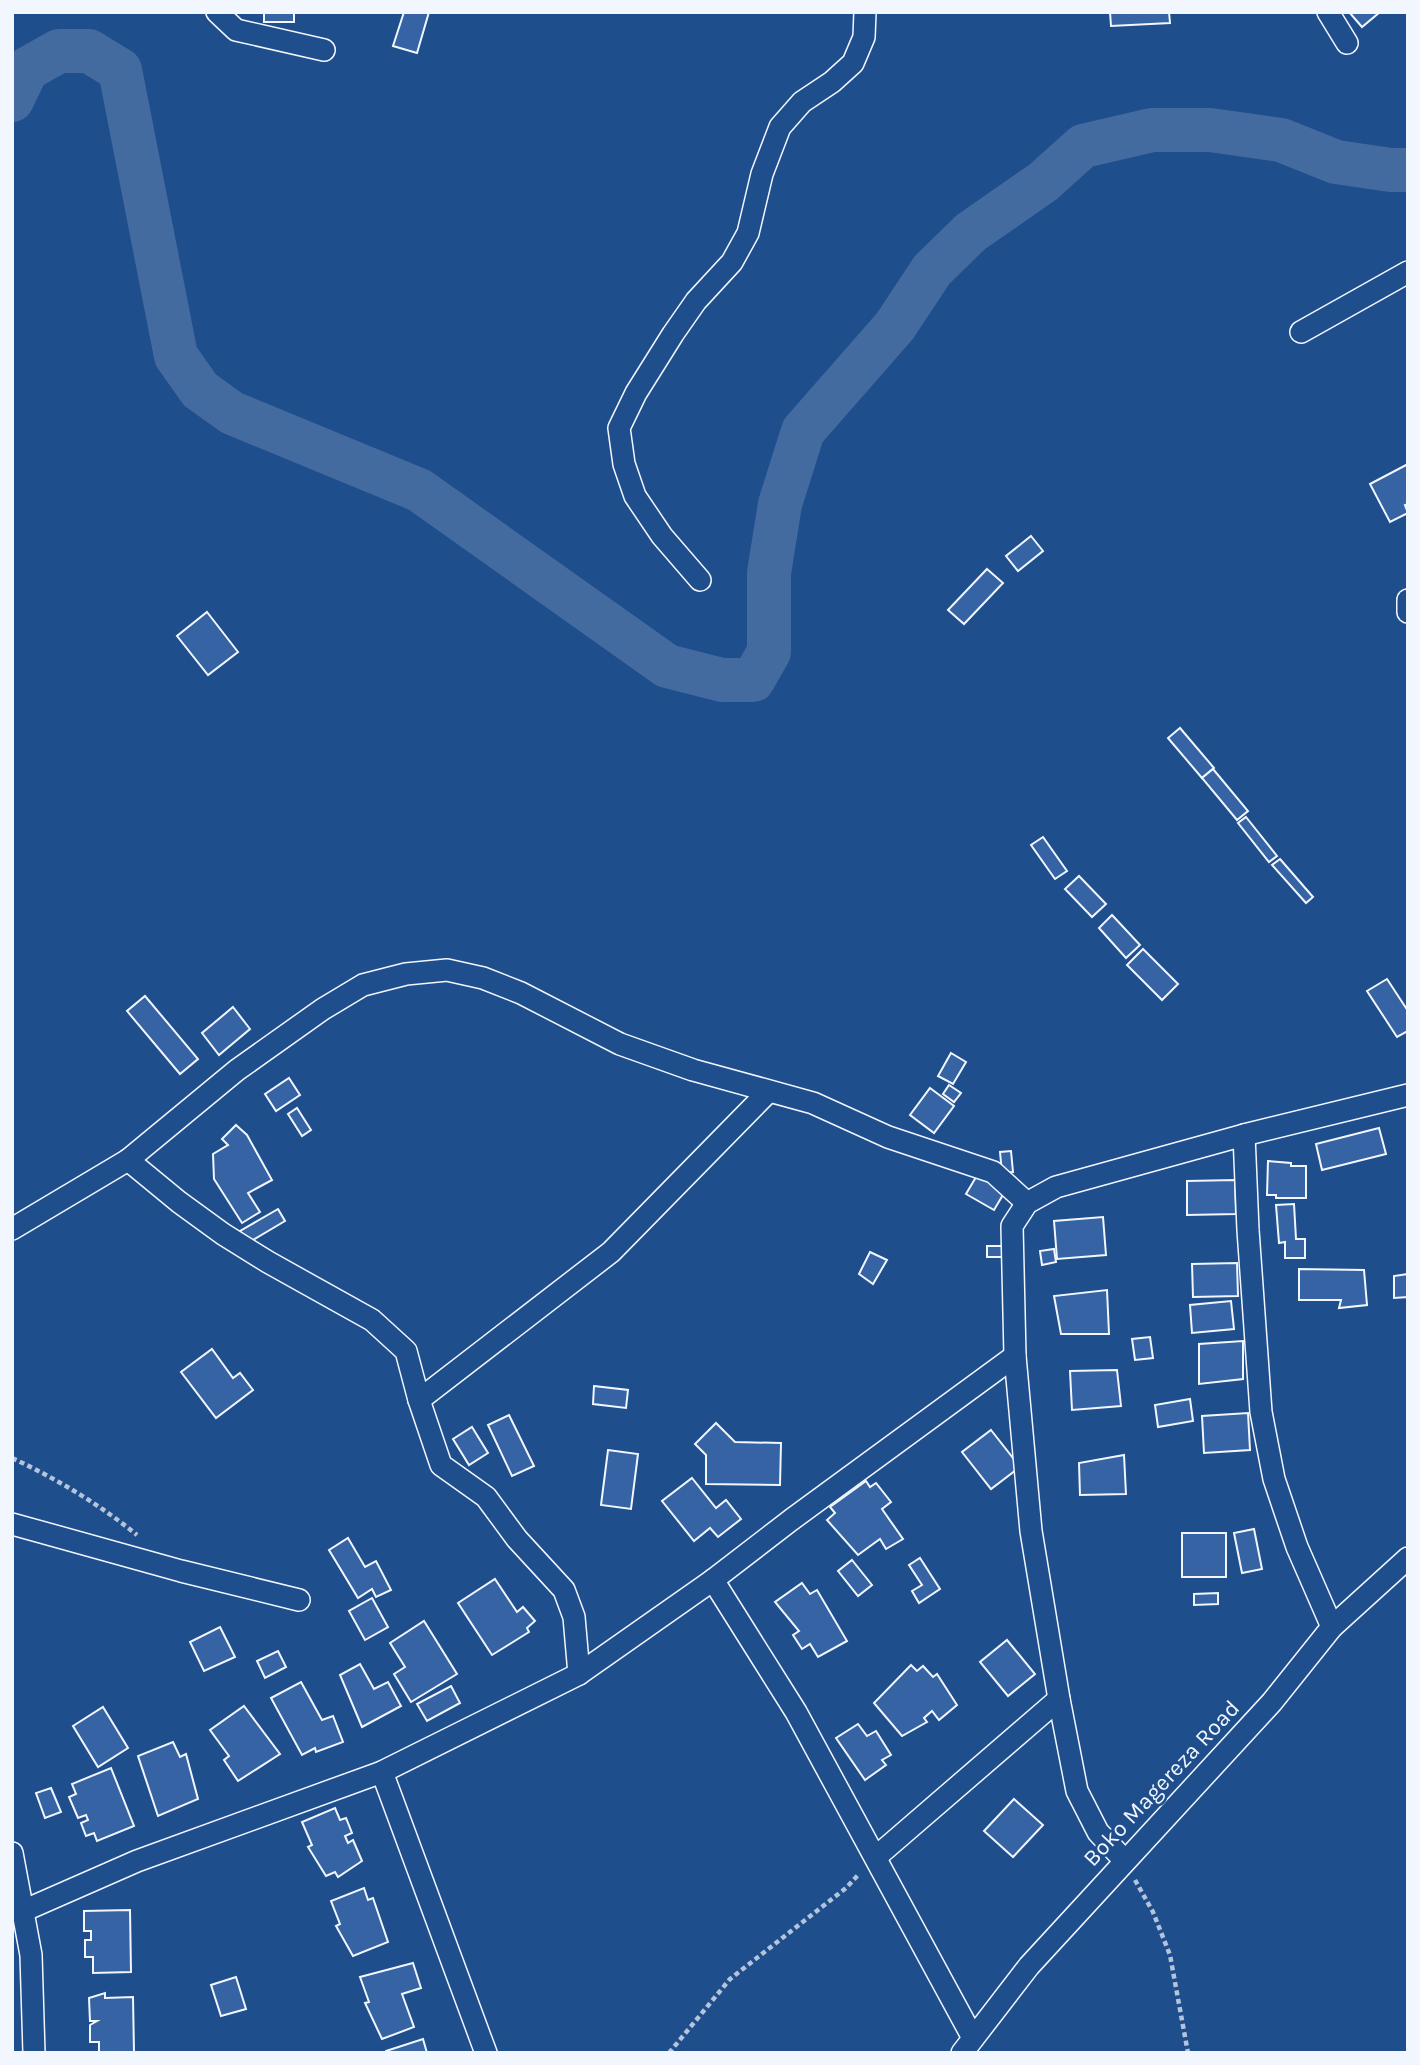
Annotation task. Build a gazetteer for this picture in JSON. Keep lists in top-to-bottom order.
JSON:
{
  "streets": {
    "street": ["Boko Magereza Road"]
  }
}
